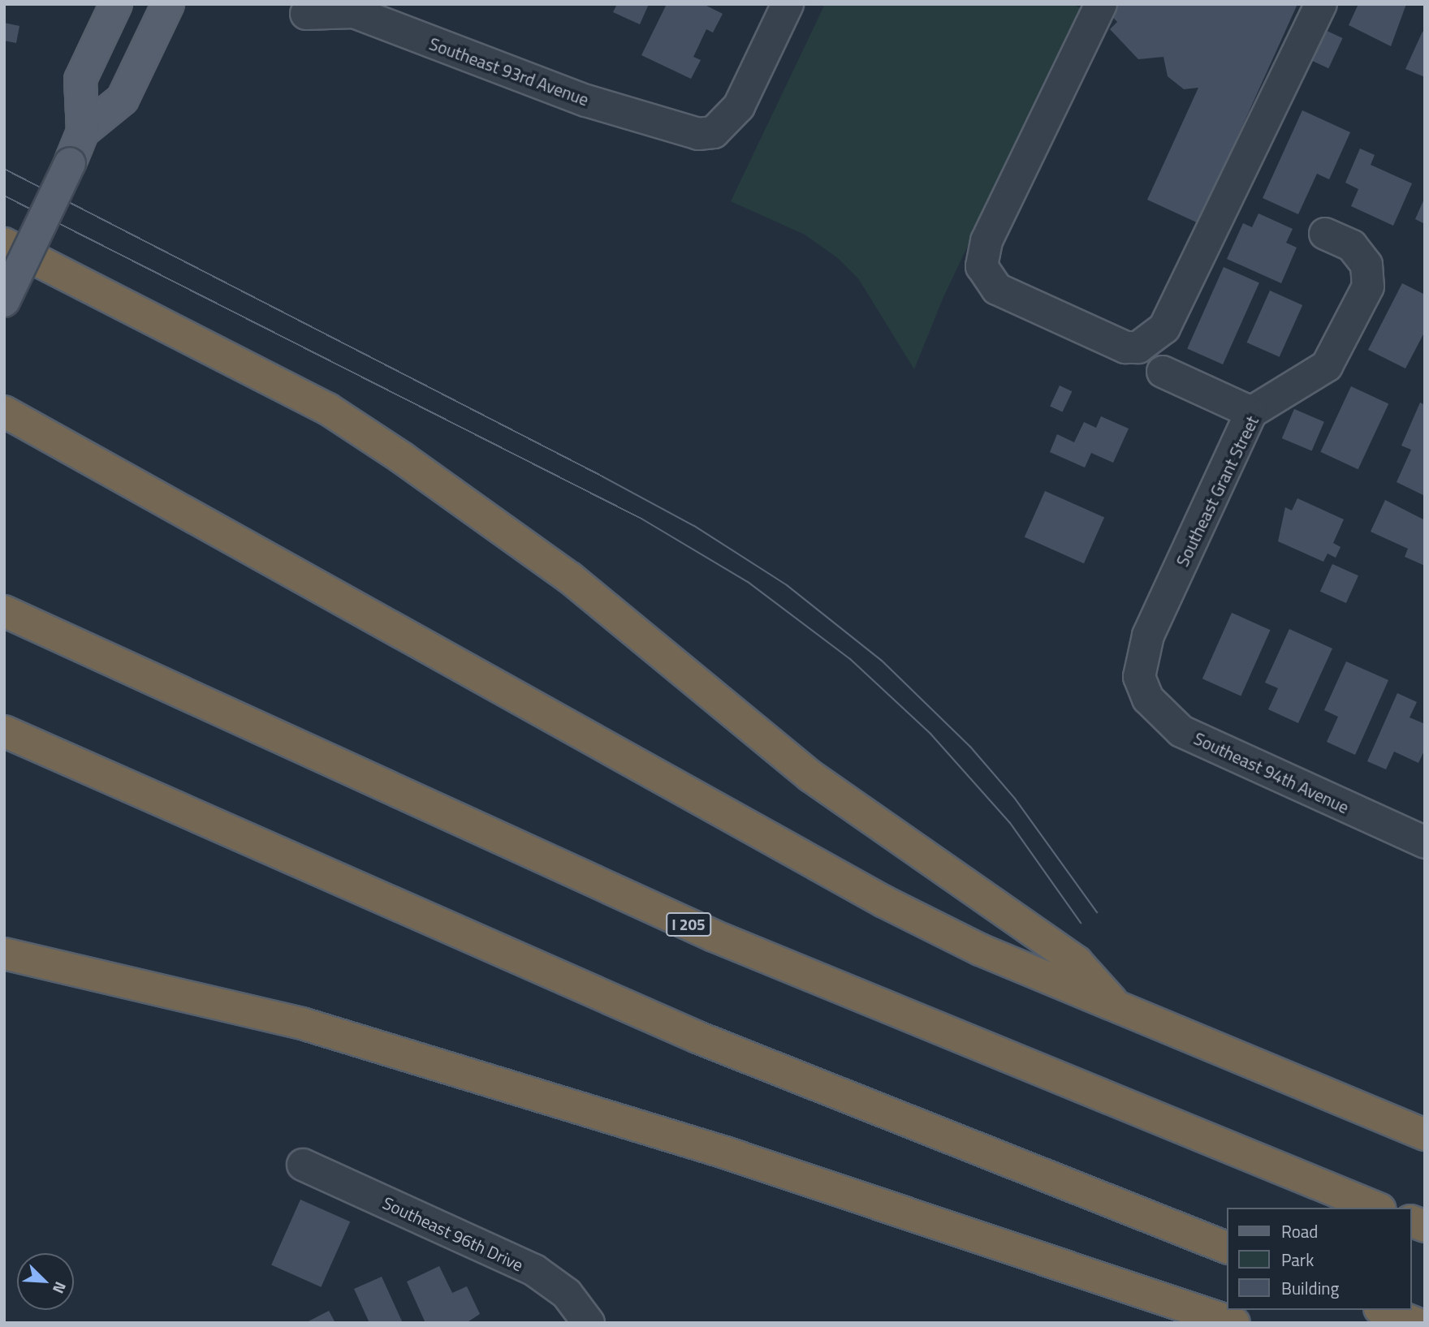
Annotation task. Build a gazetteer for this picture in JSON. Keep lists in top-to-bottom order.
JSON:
{
  "streets": {
    "highway": ["I 205"],
    "street": [
      "Southeast 93rd Avenue",
      "Southeast Grant Street",
      "Southeast 94th Avenue",
      "Southeast 96th Drive"
    ]
  },
  "crossings": [
    ["Southeast Grant Street", "Southeast 94th Avenue"]
  ],
  "legend": ["Road", "Park", "Building"],
  "north": "bottom right"
}
